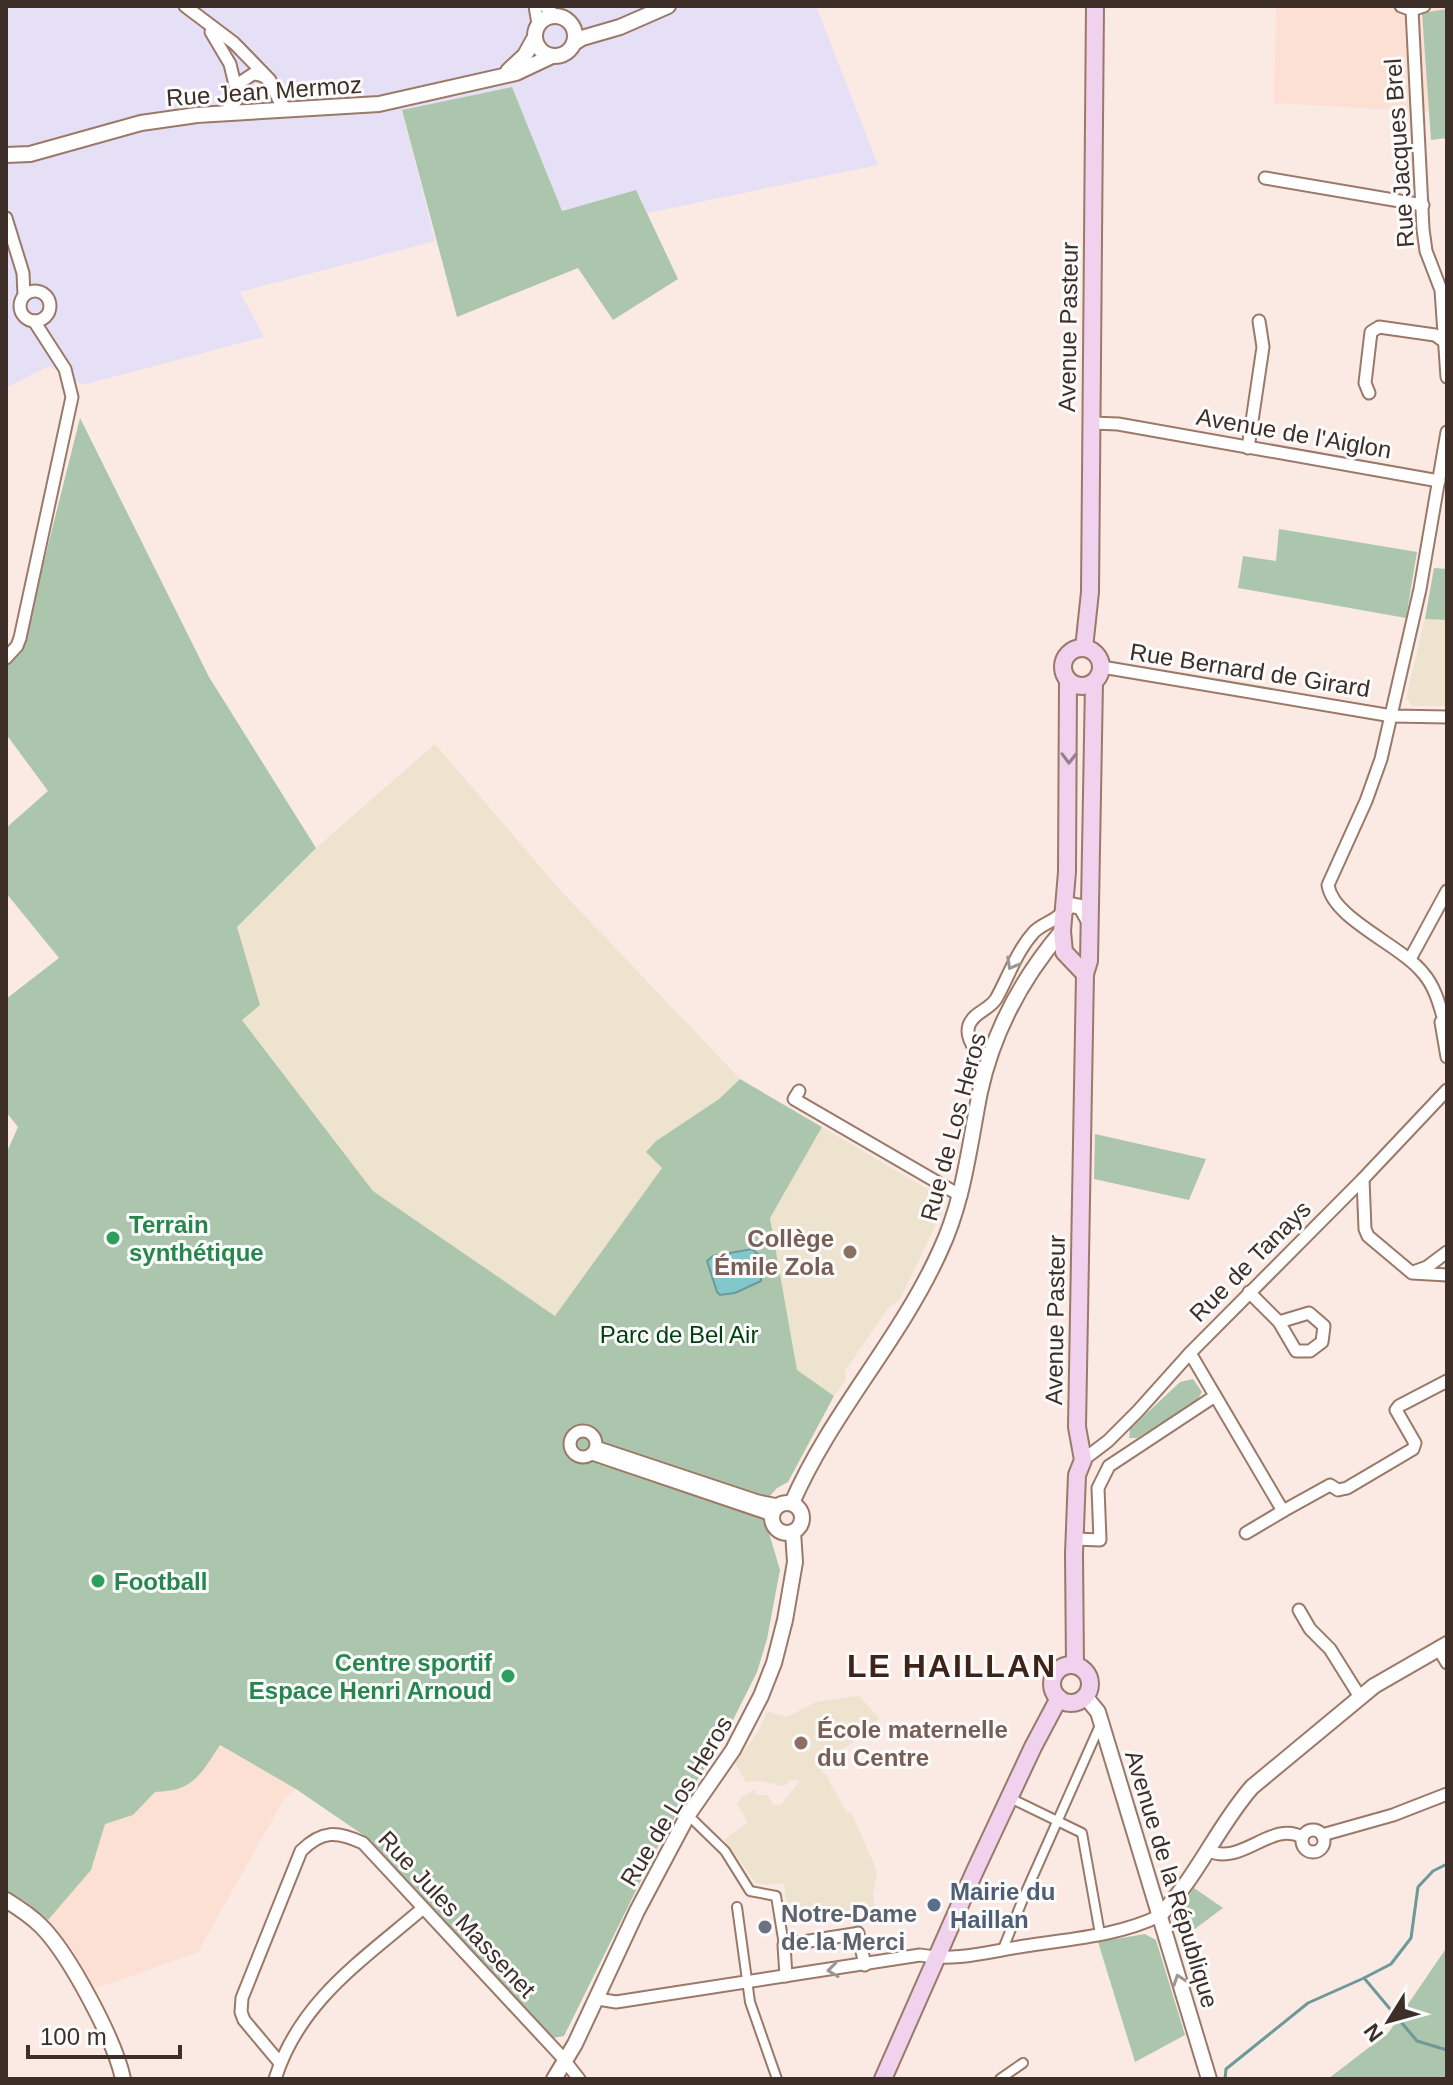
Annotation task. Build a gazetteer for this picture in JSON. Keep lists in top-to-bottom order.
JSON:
{
  "streets": {
    "main road": ["Avenue Pasteur"],
    "street": [
      "Rue Jean Mermoz",
      "Rue Jacques Brel",
      "Avenue de l'Aiglon",
      "Rue Bernard de Girard",
      "Rue de Los Heros",
      "Rue de Tanays",
      "Avenue de la République",
      "Rue Jules Massenet"
    ]
  },
  "crossings": [
    ["Avenue Pasteur", "Avenue de l'Aiglon"],
    ["Avenue Pasteur", "Rue Bernard de Girard"],
    ["Avenue Pasteur", "Rue de Los Heros"],
    ["Avenue Pasteur", "Rue de Tanays"],
    ["Avenue Pasteur", "Avenue de la République"],
    ["Avenue de l'Aiglon", "Rue Bernard de Girard"],
    ["Rue de Los Heros", "Rue Jules Massenet"]
  ],
  "one_way": ["Avenue de la République"],
  "districts": ["LE HAILLAN"],
  "parks": ["Parc de Bel Air"],
  "places": [
    "Terrain synthétique",
    "Collège Émile Zola",
    "Football",
    "Centre sportif Espace Henri Arnoud",
    "École maternelle du Centre",
    "Mairie du Haillan",
    "Notre-Dame de la Merci"
  ],
  "scale_bar": "100 m",
  "north": "bottom left"
}
